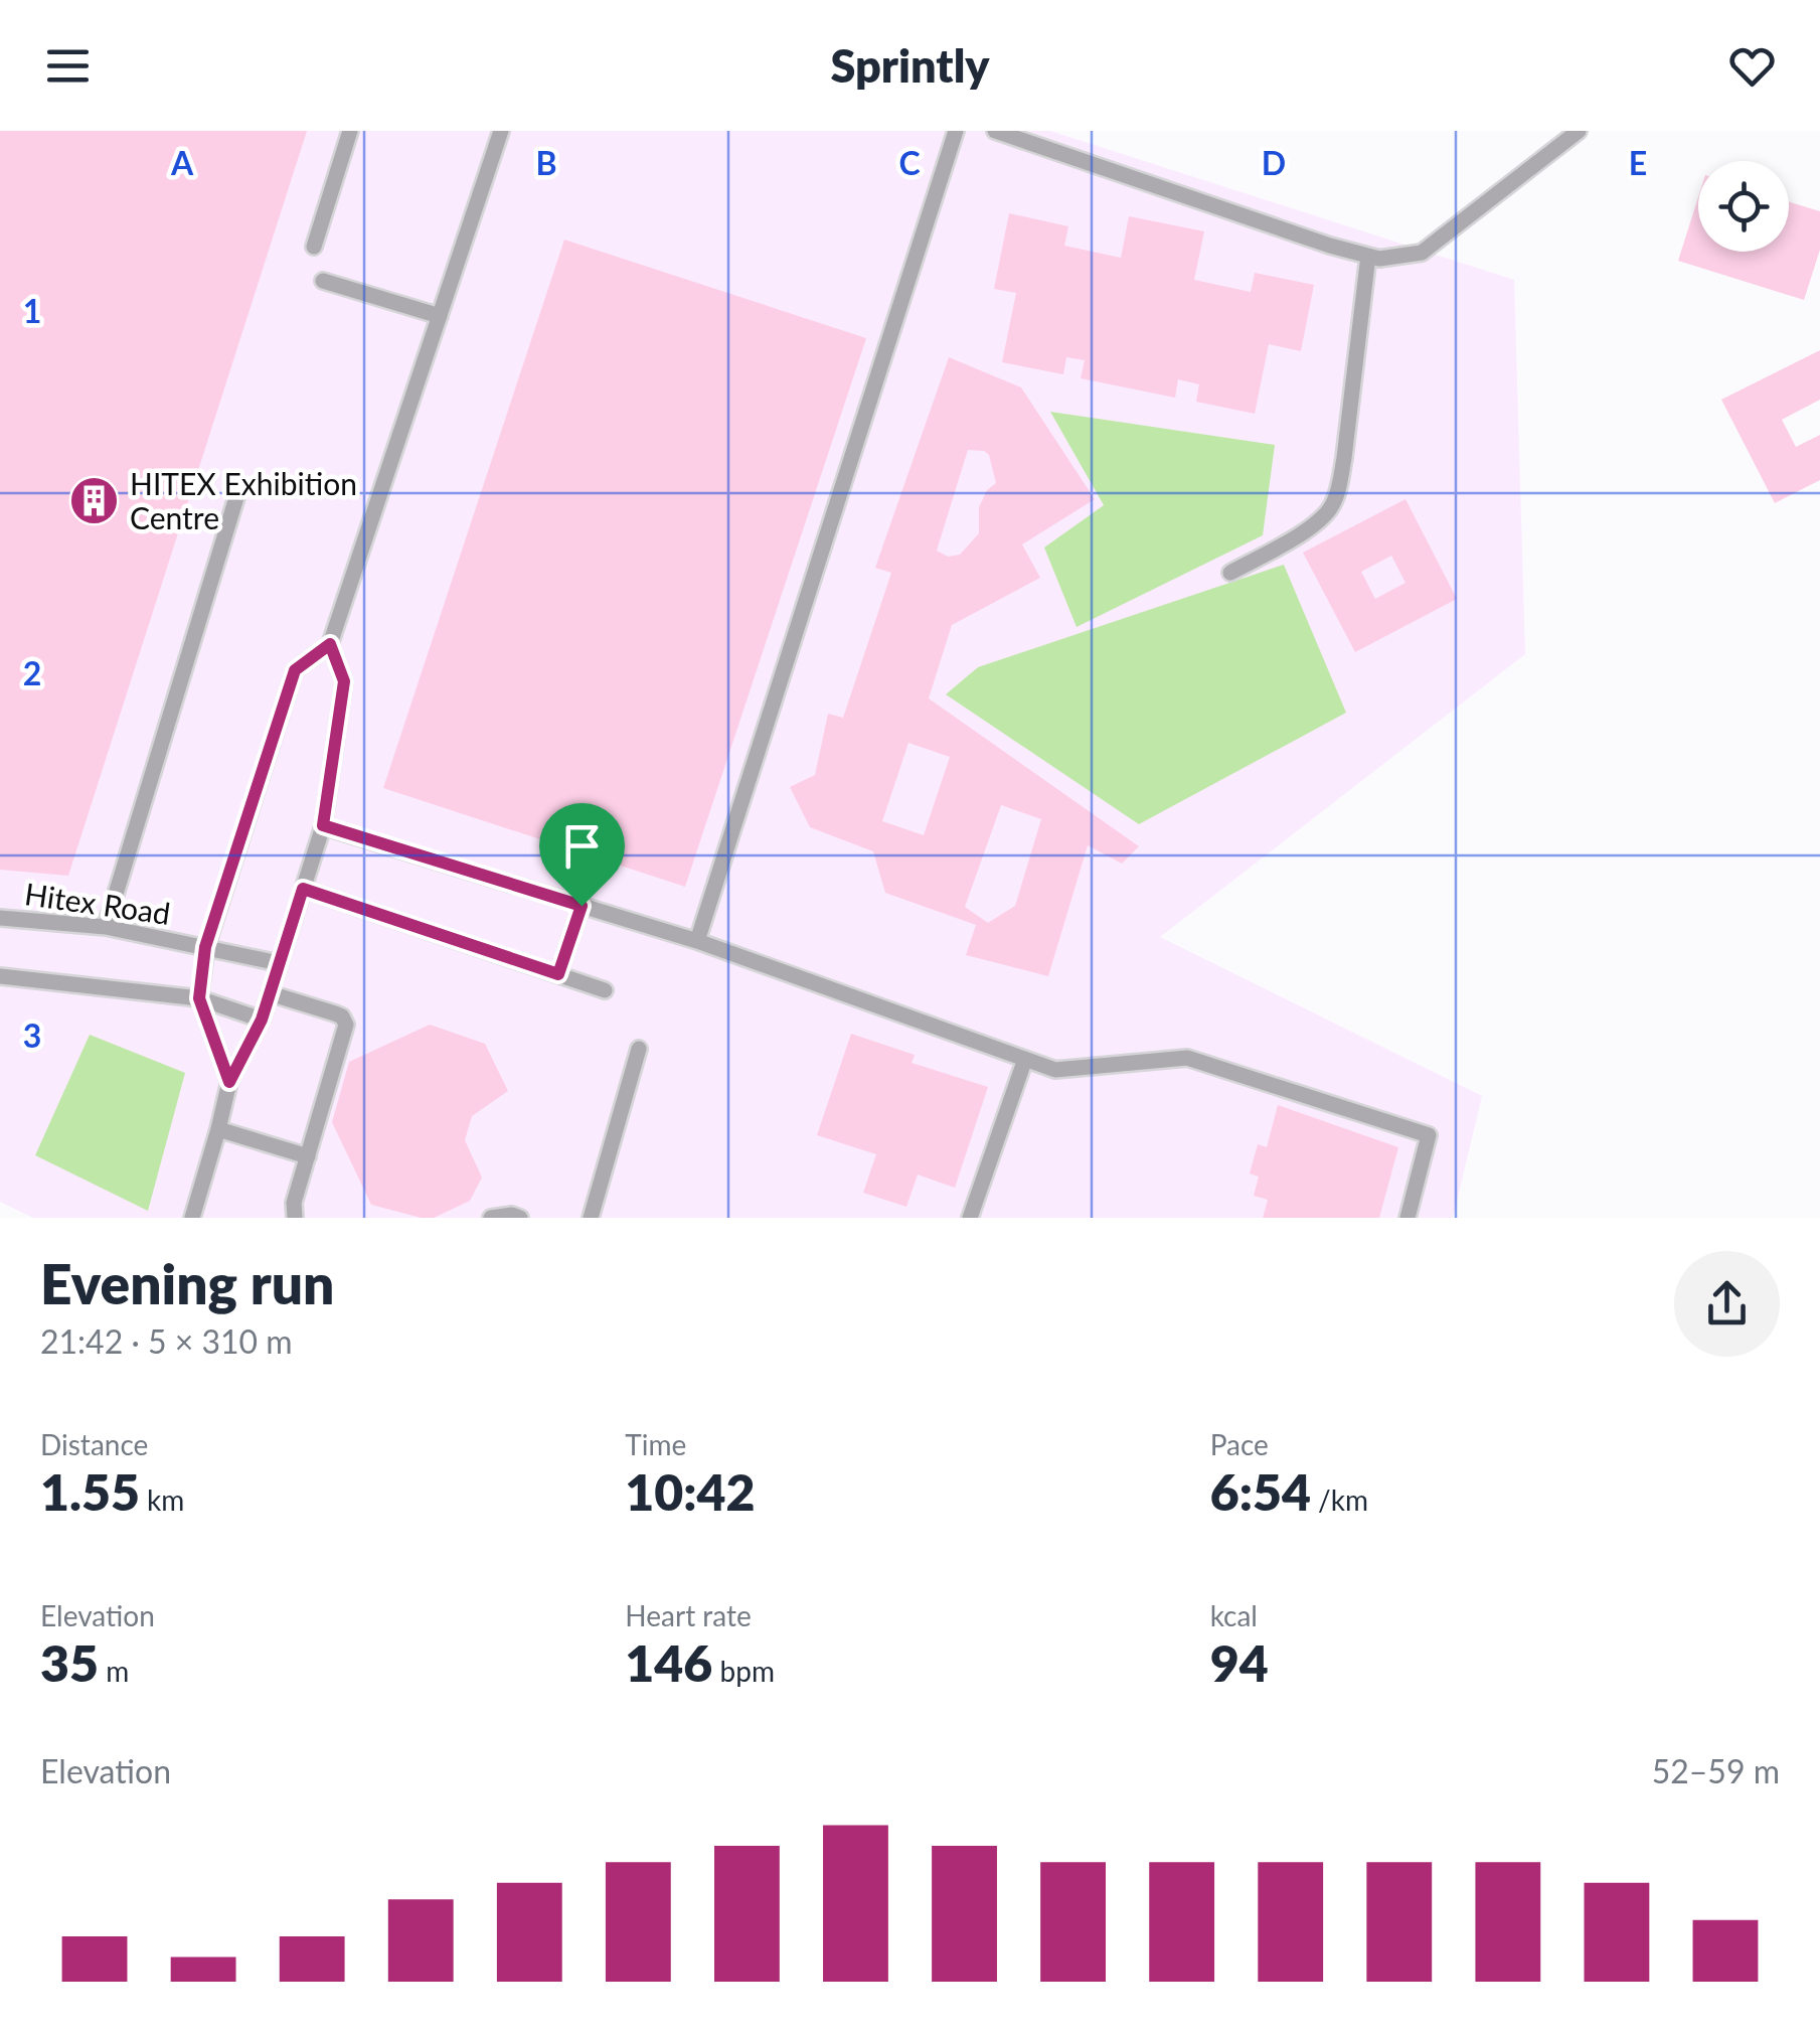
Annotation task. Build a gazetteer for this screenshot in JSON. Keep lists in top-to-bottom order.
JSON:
{
  "streets": {
    "lane": ["Hitex Road"]
  },
  "places": {
    "building": ["HITEX Exhibition Centre"]
  },
  "page": {
    "header": "Sprintly",
    "heading": ["Evening run", "21:42 · 5 × 310 m"],
    "stats": [
      ["Distance", "1.55 km"],
      ["Time", "10:42"],
      ["Pace", "6:54 /km"],
      ["Elevation", "35 m"],
      ["Heart rate", "146 bpm"],
      ["kcal", "94"]
    ],
    "chart": ["Elevation", "52–59 m"]
  },
  "grid": {
    "columns": [
      "A",
      "B",
      "C",
      "D",
      "E"
    ],
    "rows": ["1", "2", "3"]
  }
}
